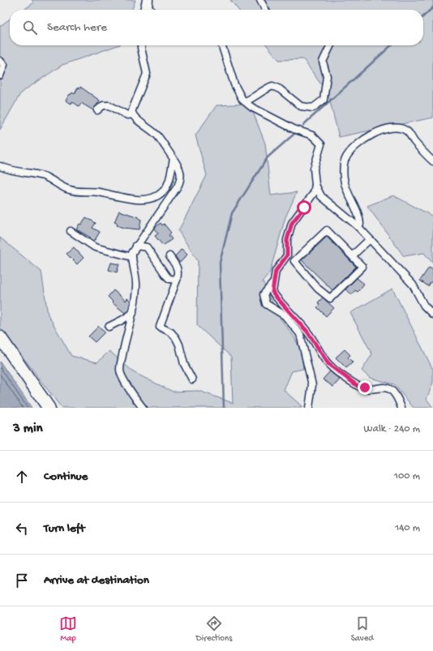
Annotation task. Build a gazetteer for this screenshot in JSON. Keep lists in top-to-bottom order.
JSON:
{
  "page": {
    "search": "Search here",
    "heading": ["3 min", "Walk · 240 m"],
    "list": [
      ["Continue", "100 m"],
      ["Turn left", "140 m"],
      "Arrive at destination"
    ],
    "nav": ["Map", "Directions", "Saved"]
  }
}
